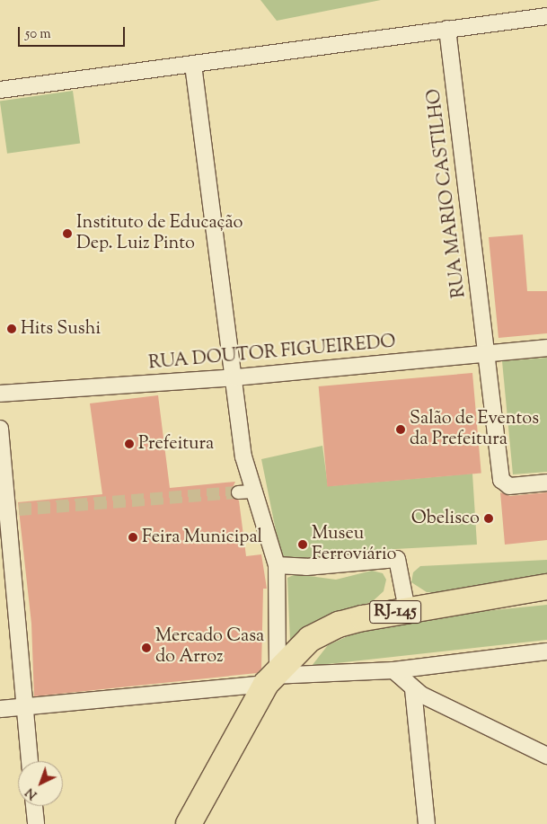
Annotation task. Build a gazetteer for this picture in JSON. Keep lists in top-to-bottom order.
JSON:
{
  "streets": {
    "main road": ["RJ-145"],
    "street": ["RUA MARIO CASTILHO", "RUA DOUTOR FIGUEIREDO"]
  },
  "crossings": [
    ["RUA MARIO CASTILHO", "RUA DOUTOR FIGUEIREDO"]
  ],
  "places": [
    "Instituto de Educação Dep. Luiz Pinto",
    "Hits Sushi",
    "Salão de Eventos da Prefeitura",
    "Prefeitura",
    "Obelisco",
    "Feira Municipal",
    "Museu Ferroviário",
    "Mercado Casa do Arroz"
  ],
  "scale_bar": "50 m",
  "north": "bottom left"
}
